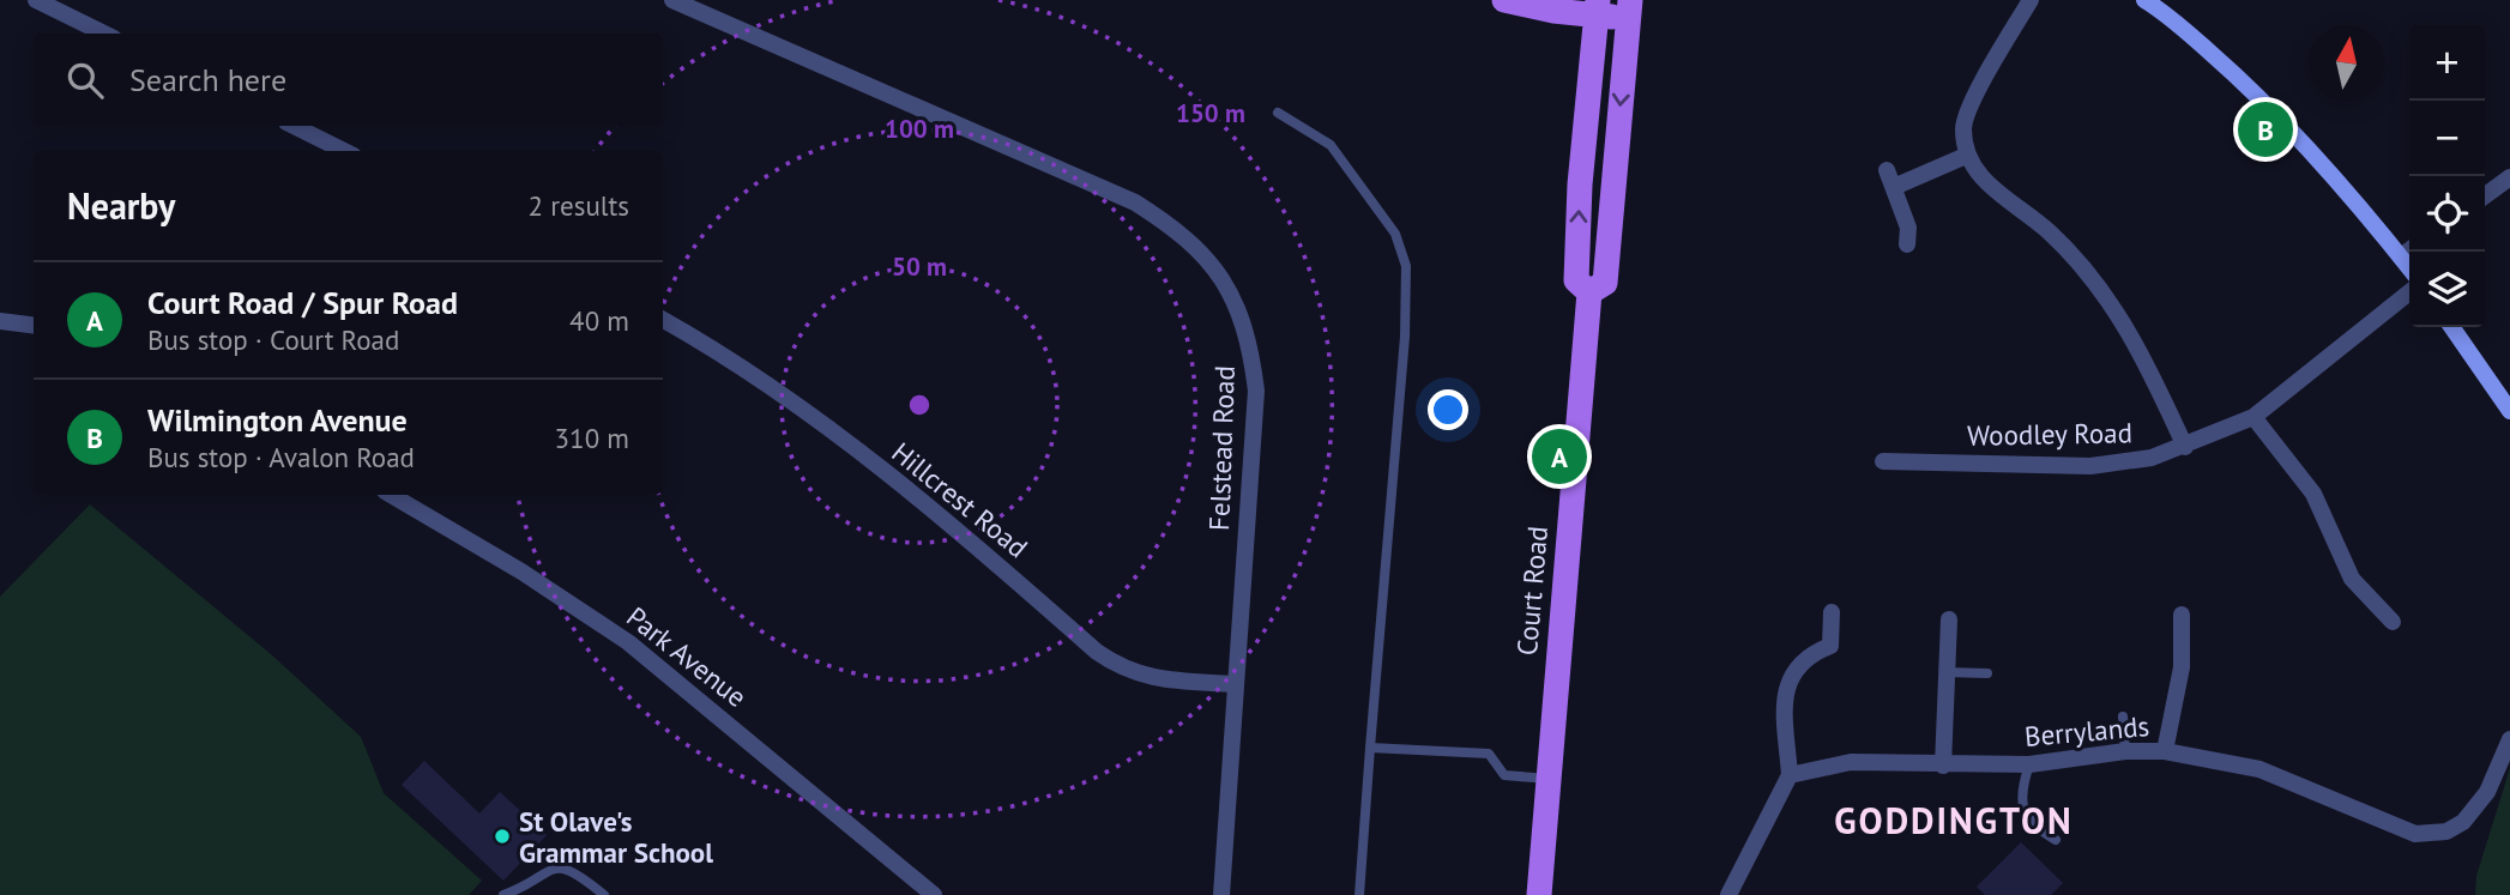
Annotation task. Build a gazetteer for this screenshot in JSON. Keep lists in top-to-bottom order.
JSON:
{
  "streets": {
    "main road": ["Court Road"],
    "street": [
      "Woodley Road",
      "Felstead Road",
      "Hillcrest Road",
      "Park Avenue",
      "Berrylands"
    ]
  },
  "crossings": [
    ["Felstead Road", "Hillcrest Road"]
  ],
  "districts": ["GODDINGTON"],
  "places": ["St Olave's Grammar School"],
  "north": "top",
  "page": {
    "map_buttons": ["+", "−"],
    "search": "Search here",
    "pins": ["B", "A"],
    "heading": ["Nearby", "2 results"],
    "list": [
      {
        "mark": "A",
        "name": "Court Road / Spur Road",
        "note": "Bus stop · Court Road",
        "value": "40 m"
      },
      {
        "mark": "B",
        "name": "Wilmington Avenue",
        "note": "Bus stop · Avalon Road",
        "value": "310 m"
      }
    ]
  },
  "rings": ["150 m", "100 m", "50 m"]
}
